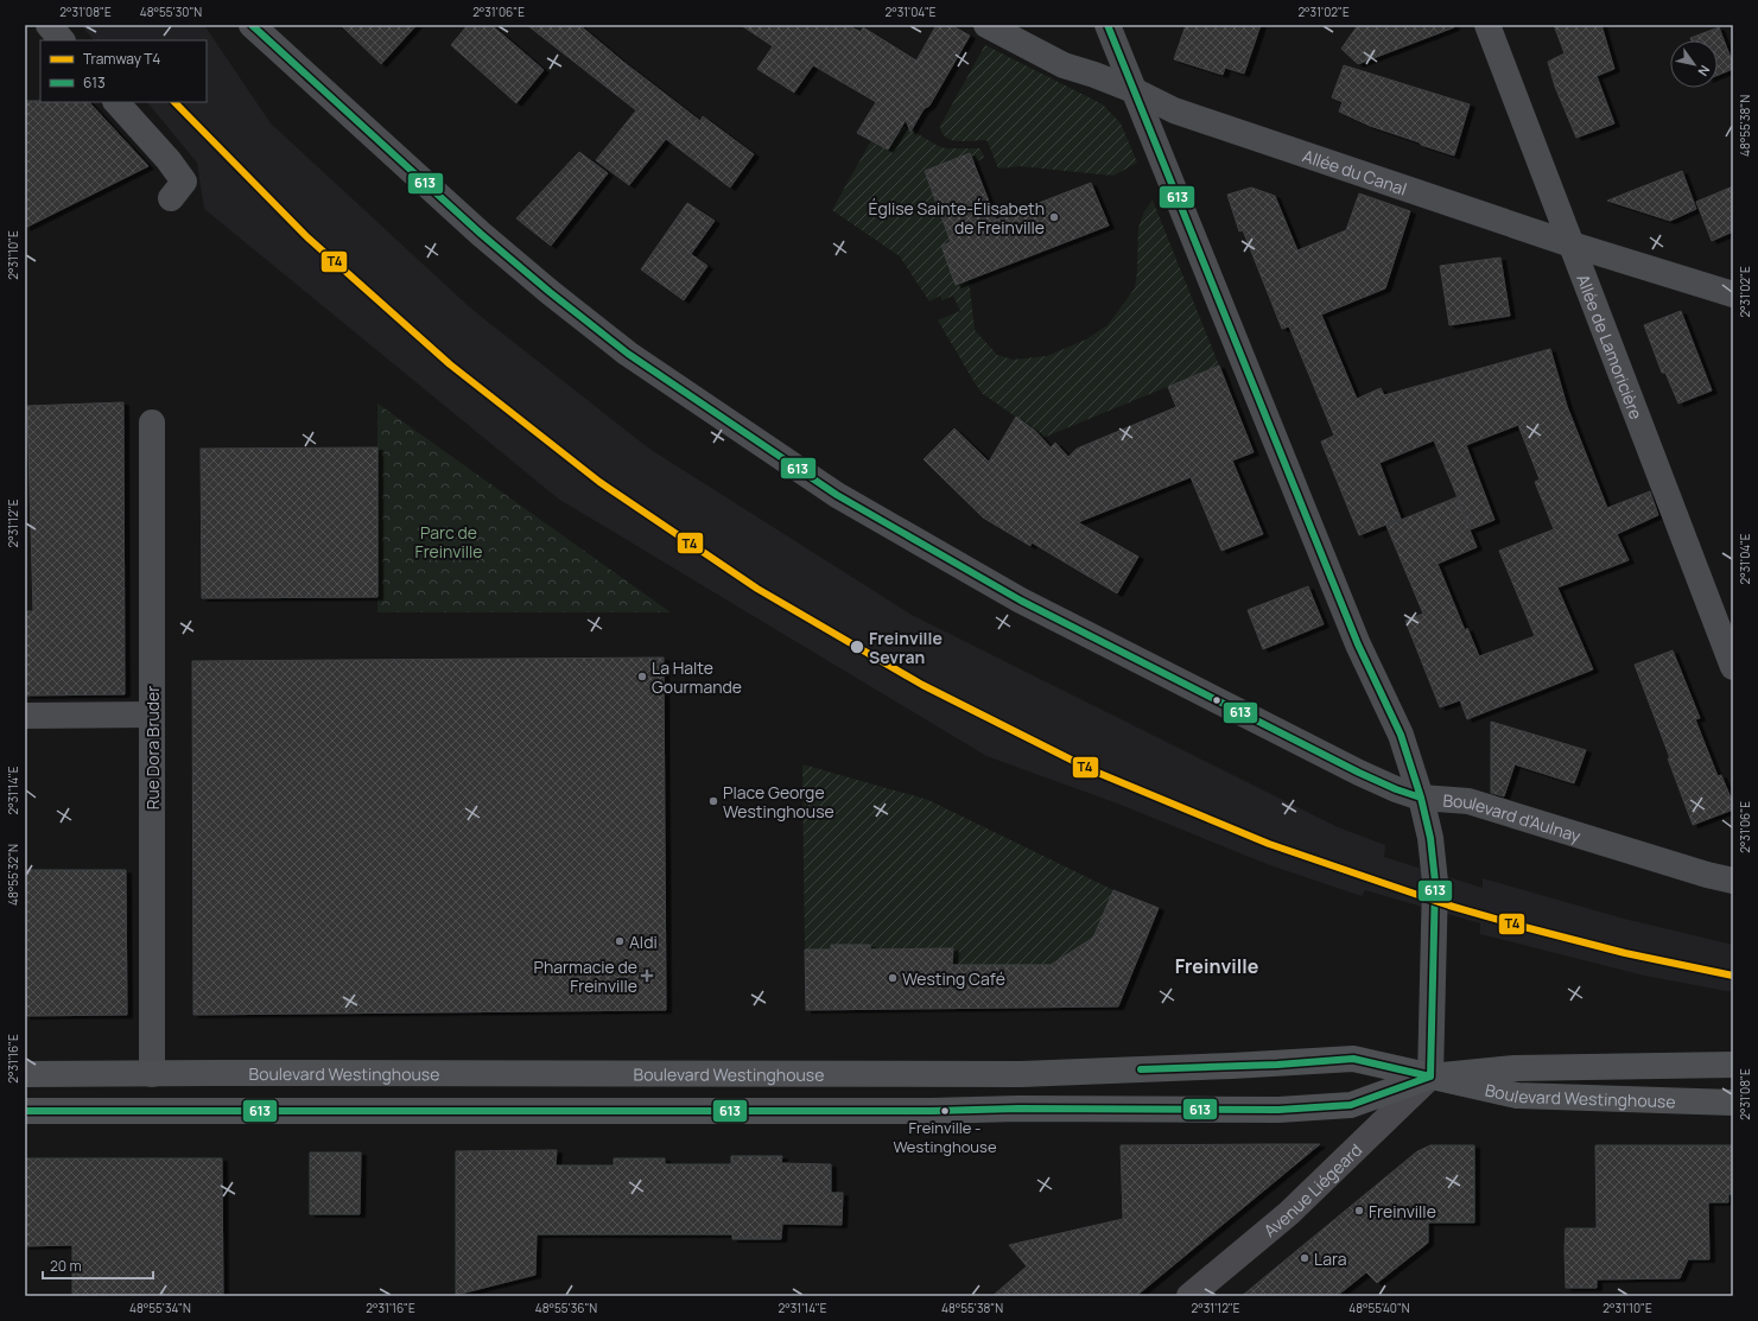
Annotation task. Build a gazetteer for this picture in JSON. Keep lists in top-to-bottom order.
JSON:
{
  "streets": {
    "main road": ["Boulevard Westinghouse"],
    "street": [
      "Allée du Canal",
      "Allée de Lamoricière",
      "Rue Dora Bruder",
      "Boulevard d'Aulnay",
      "Avenue Liégeard"
    ]
  },
  "crossings": [
    ["Allée du Canal", "Allée de Lamoricière"],
    ["Rue Dora Bruder", "Boulevard Westinghouse"],
    ["Boulevard Westinghouse", "Avenue Liégeard"]
  ],
  "districts": ["Freinville"],
  "parks": ["Parc de Freinville"],
  "places": {
    "other": [
      "Église Sainte-Élisabeth de Freinville",
      "Freinville Sevran",
      "La Halte Gourmande",
      "Place George Westinghouse",
      "Aldi",
      "Westing Café",
      "Freinville - Westinghouse",
      "Freinville",
      "Lara"
    ],
    "health": ["Pharmacie de Freinville"]
  },
  "lines": ["transit line 613", "tram line T4"],
  "legend": ["Tramway T4", "613"],
  "scale_bar": "20 m",
  "north": "bottom right",
  "coordinates": [
    "2°31'08\"E",
    "48°55'30\"N",
    "2°31'06\"E",
    "2°31'04\"E",
    "2°31'02\"E",
    "48°55'38\"N",
    "2°31'10\"E",
    "2°31'12\"E",
    "2°31'14\"E",
    "48°55'32\"N",
    "2°31'16\"E",
    "48°55'34\"N",
    "48°55'36\"N",
    "48°55'40\"N"
  ]
}
